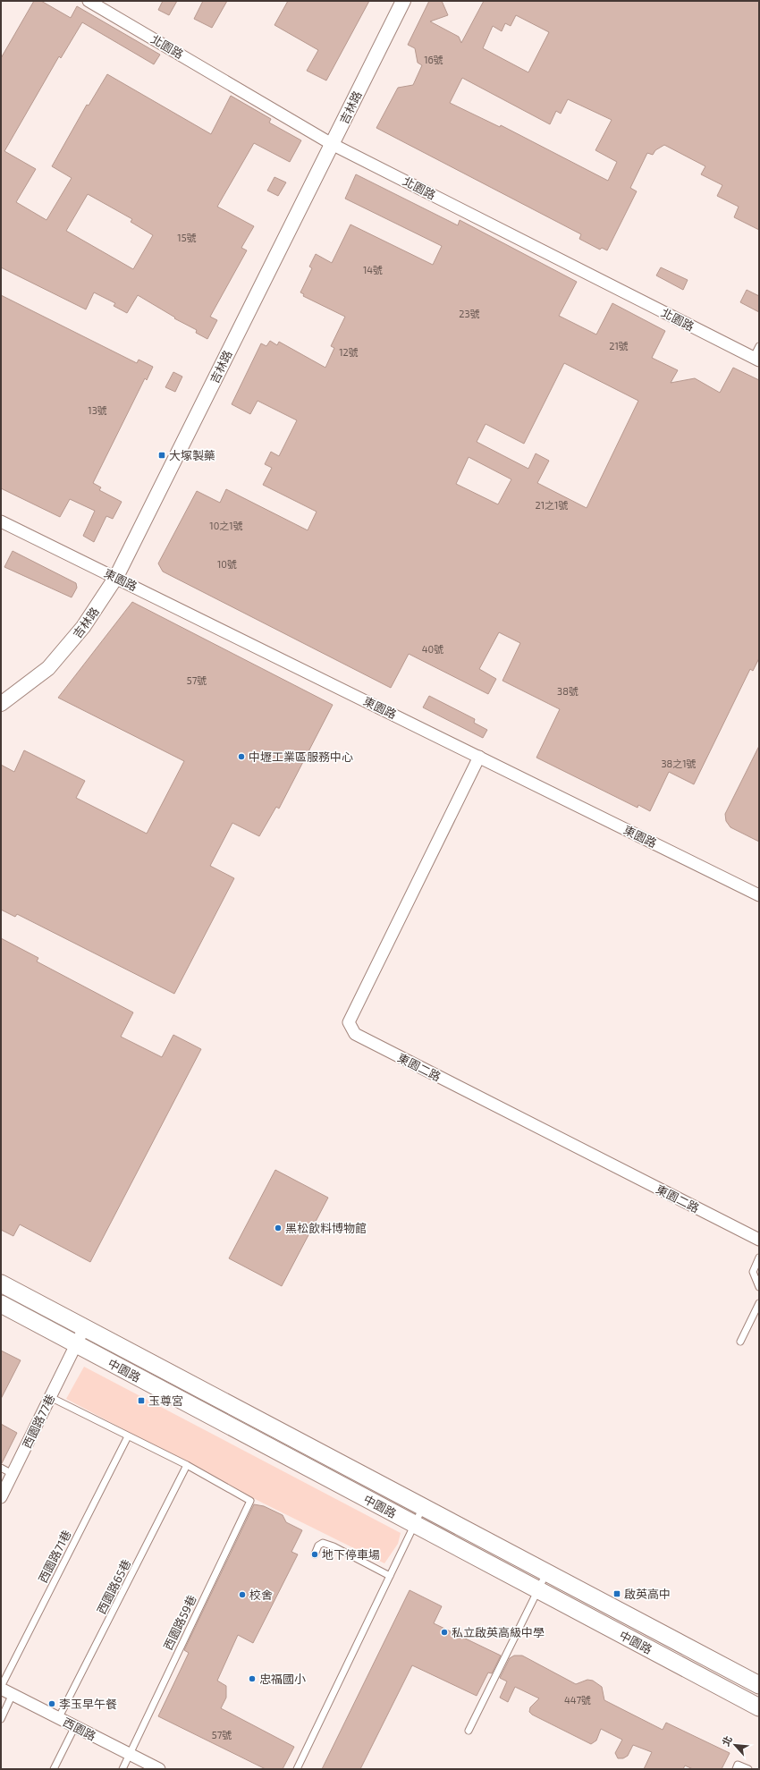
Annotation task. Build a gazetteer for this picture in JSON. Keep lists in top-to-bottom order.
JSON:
{
  "streets": {
    "main road": ["中園路"],
    "street": [
      "北園路",
      "吉林路",
      "東園路",
      "東園二路",
      "西園路77巷",
      "西園路"
    ],
    "lane": ["西園路71巷", "西園路65巷", "西園路59巷"]
  },
  "crossings": [
    ["北園路", "吉林路"],
    ["吉林路", "東園路"],
    ["東園路", "東園二路"],
    ["中園路", "西園路77巷"],
    ["西園路71巷", "西園路"],
    ["西園路65巷", "西園路59巷"],
    ["西園路65巷", "西園路"],
    ["西園路59巷", "西園路"]
  ],
  "places": {
    "transit": ["大塚製藥", "玉尊宮", "啟英高中"],
    "other": [
      "中壢工業區服務中心",
      "黑松飲料博物館",
      "地下停車場",
      "校舍",
      "私立啟英高級中學",
      "忠福國小",
      "李玉早午餐"
    ]
  },
  "house_numbers": [
    "16號",
    "15號",
    "14號",
    "23號",
    "21號",
    "12號",
    "13號",
    "21之1號",
    "10之1號",
    "10號",
    "40號",
    "57號",
    "38號",
    "38之1號",
    "447號",
    "57號"
  ],
  "north": "top left"
}
